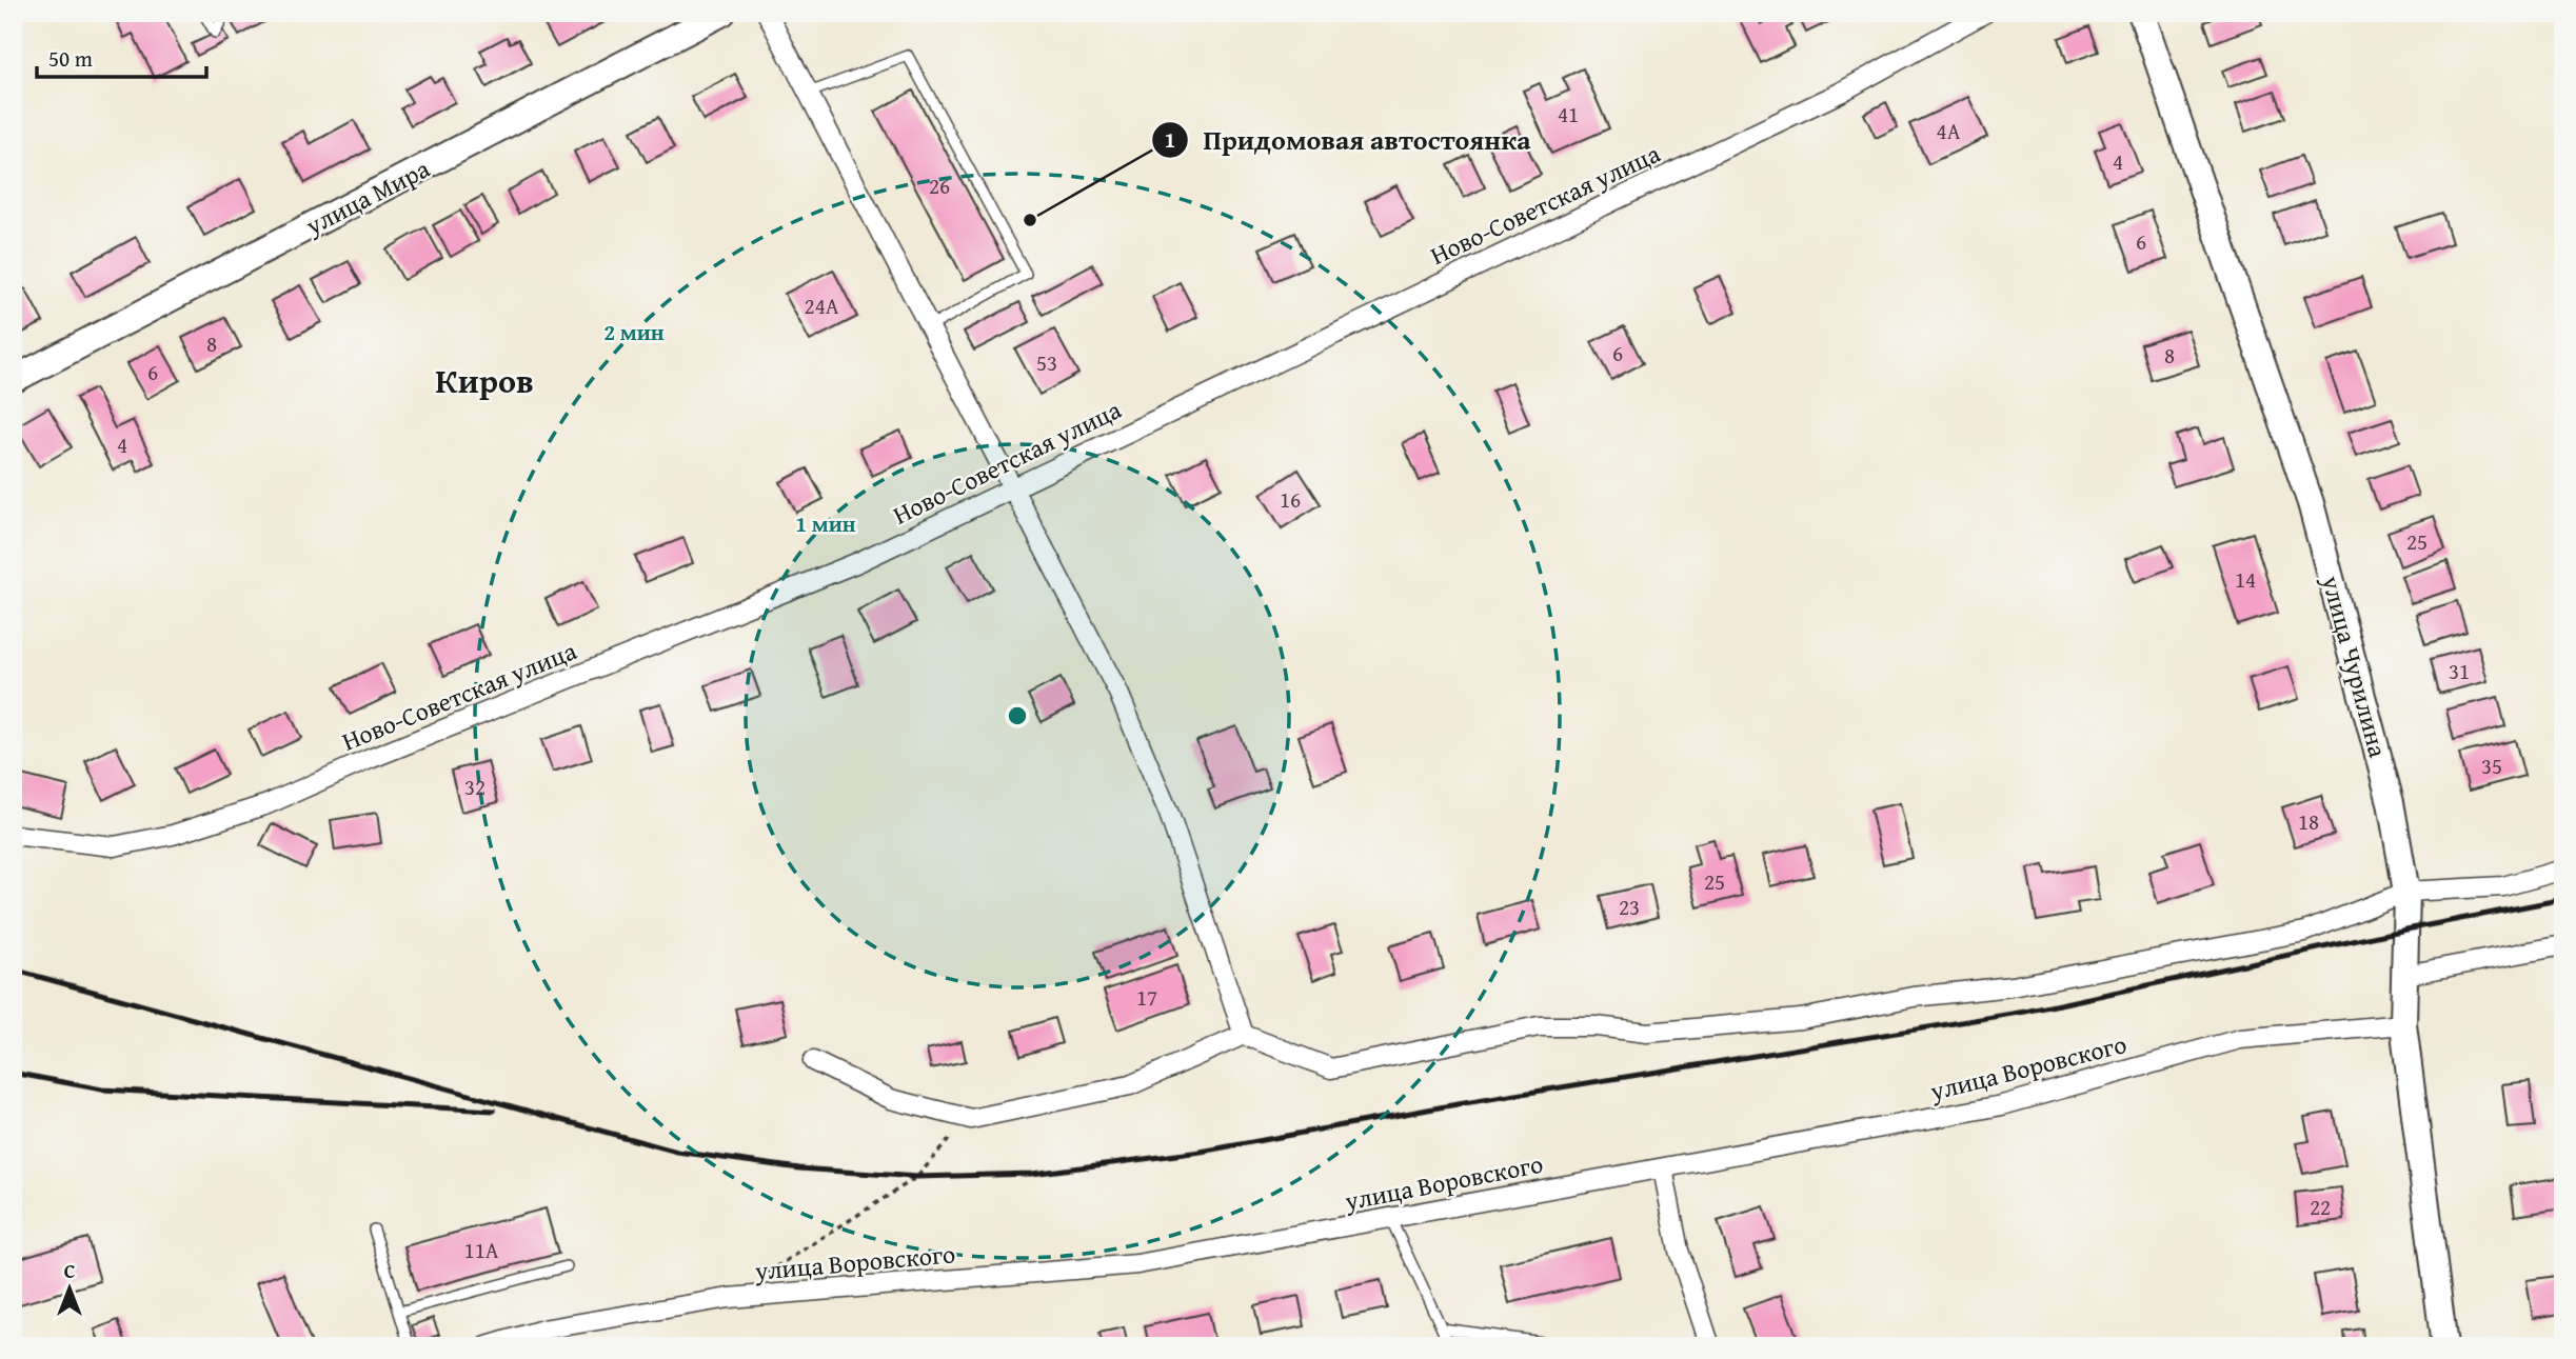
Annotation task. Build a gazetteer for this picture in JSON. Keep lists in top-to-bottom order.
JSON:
{
  "streets": {
    "street": [
      "улица Мира",
      "Ново-Советская улица",
      "улица Чурилина",
      "улица Воровского"
    ]
  },
  "crossings": [
    ["улица Чурилина", "улица Воровского"]
  ],
  "districts": ["Киров"],
  "places": ["Придомовая автостоянка"],
  "house_numbers": [
    "41",
    "4А",
    "4",
    "26",
    "6",
    "24А",
    "8",
    "6",
    "8",
    "53",
    "6",
    "4",
    "16",
    "25",
    "14",
    "31",
    "35",
    "32",
    "18",
    "25",
    "23",
    "17",
    "22",
    "11А"
  ],
  "scale_bar": "50 m",
  "north": "top",
  "rings": ["2 мин", "1 мин"]
}
